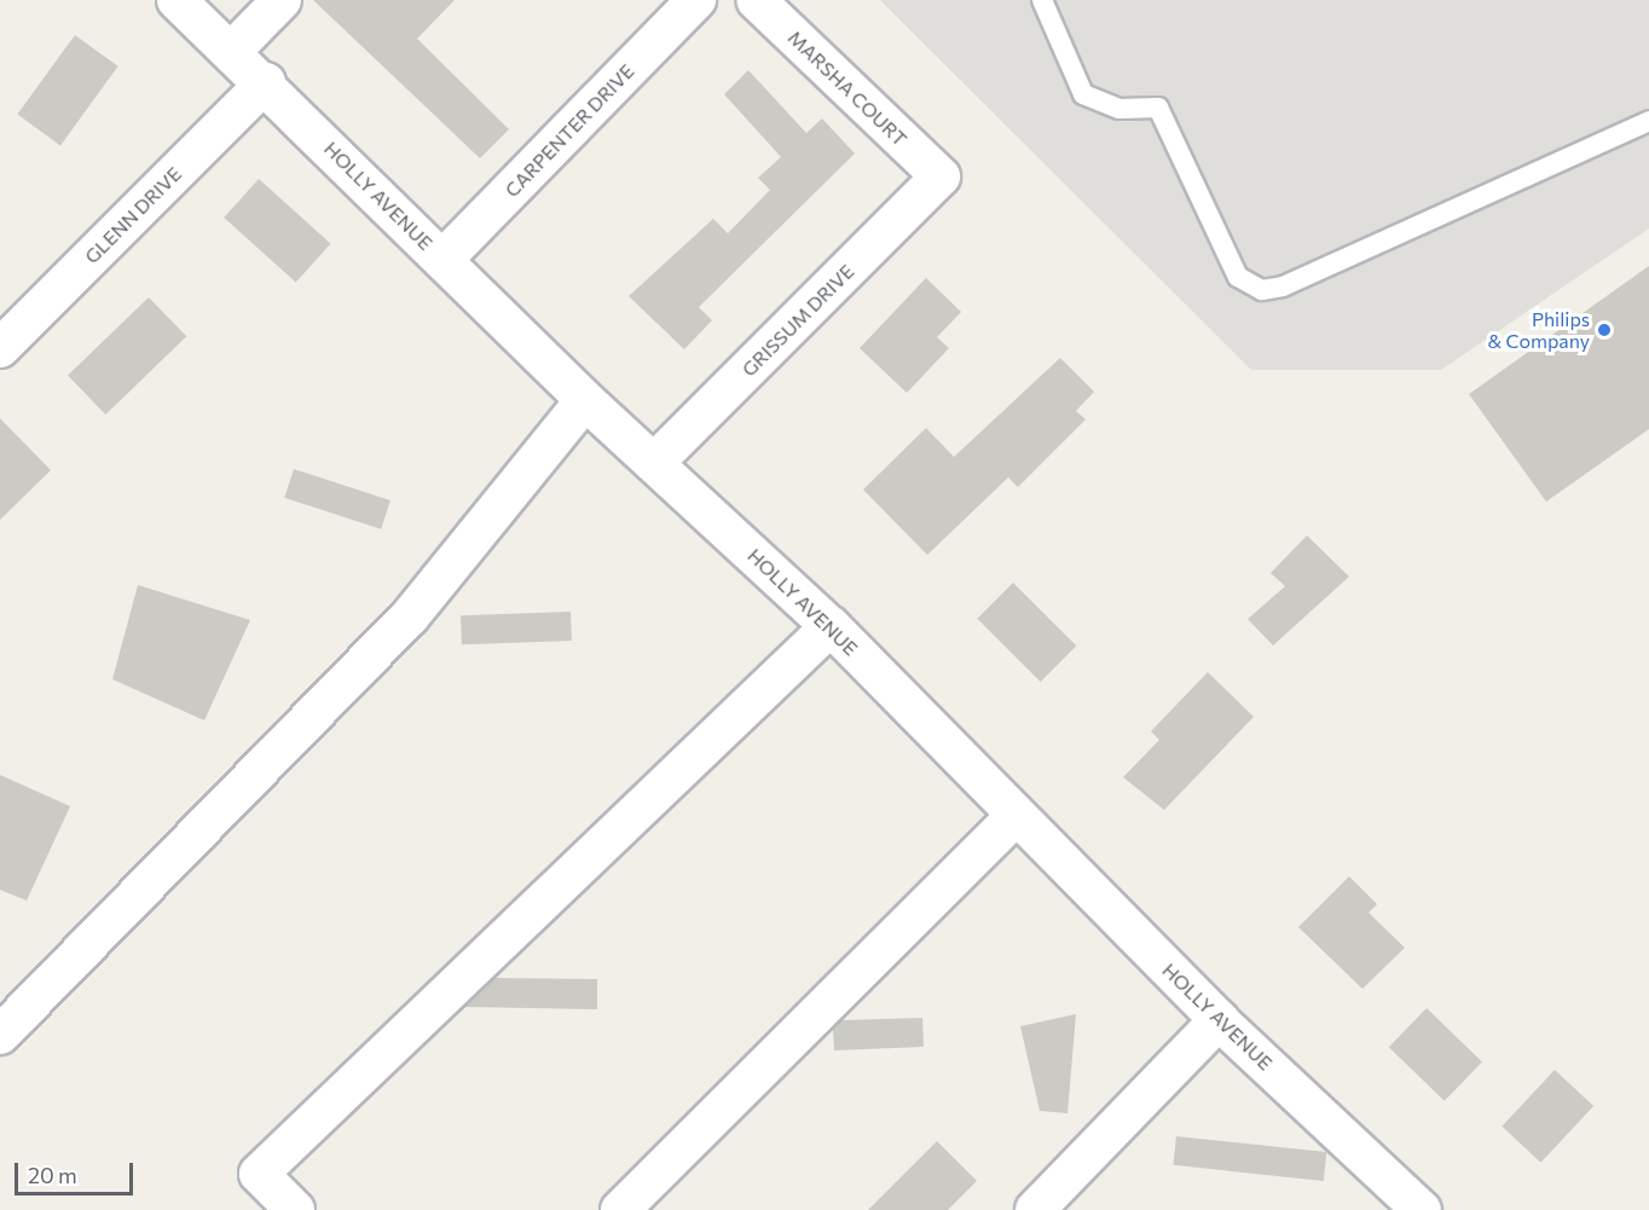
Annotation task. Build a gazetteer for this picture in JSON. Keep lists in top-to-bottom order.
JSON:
{
  "streets": {
    "street": [
      "MARSHA COURT",
      "CARPENTER DRIVE",
      "HOLLY AVENUE",
      "GLENN DRIVE",
      "GRISSUM DRIVE"
    ]
  },
  "crossings": [
    ["MARSHA COURT", "GRISSUM DRIVE"],
    ["CARPENTER DRIVE", "HOLLY AVENUE"],
    ["HOLLY AVENUE", "GLENN DRIVE"],
    ["HOLLY AVENUE", "GRISSUM DRIVE"]
  ],
  "places": ["Philips & Company"],
  "scale_bar": "20 m"
}
